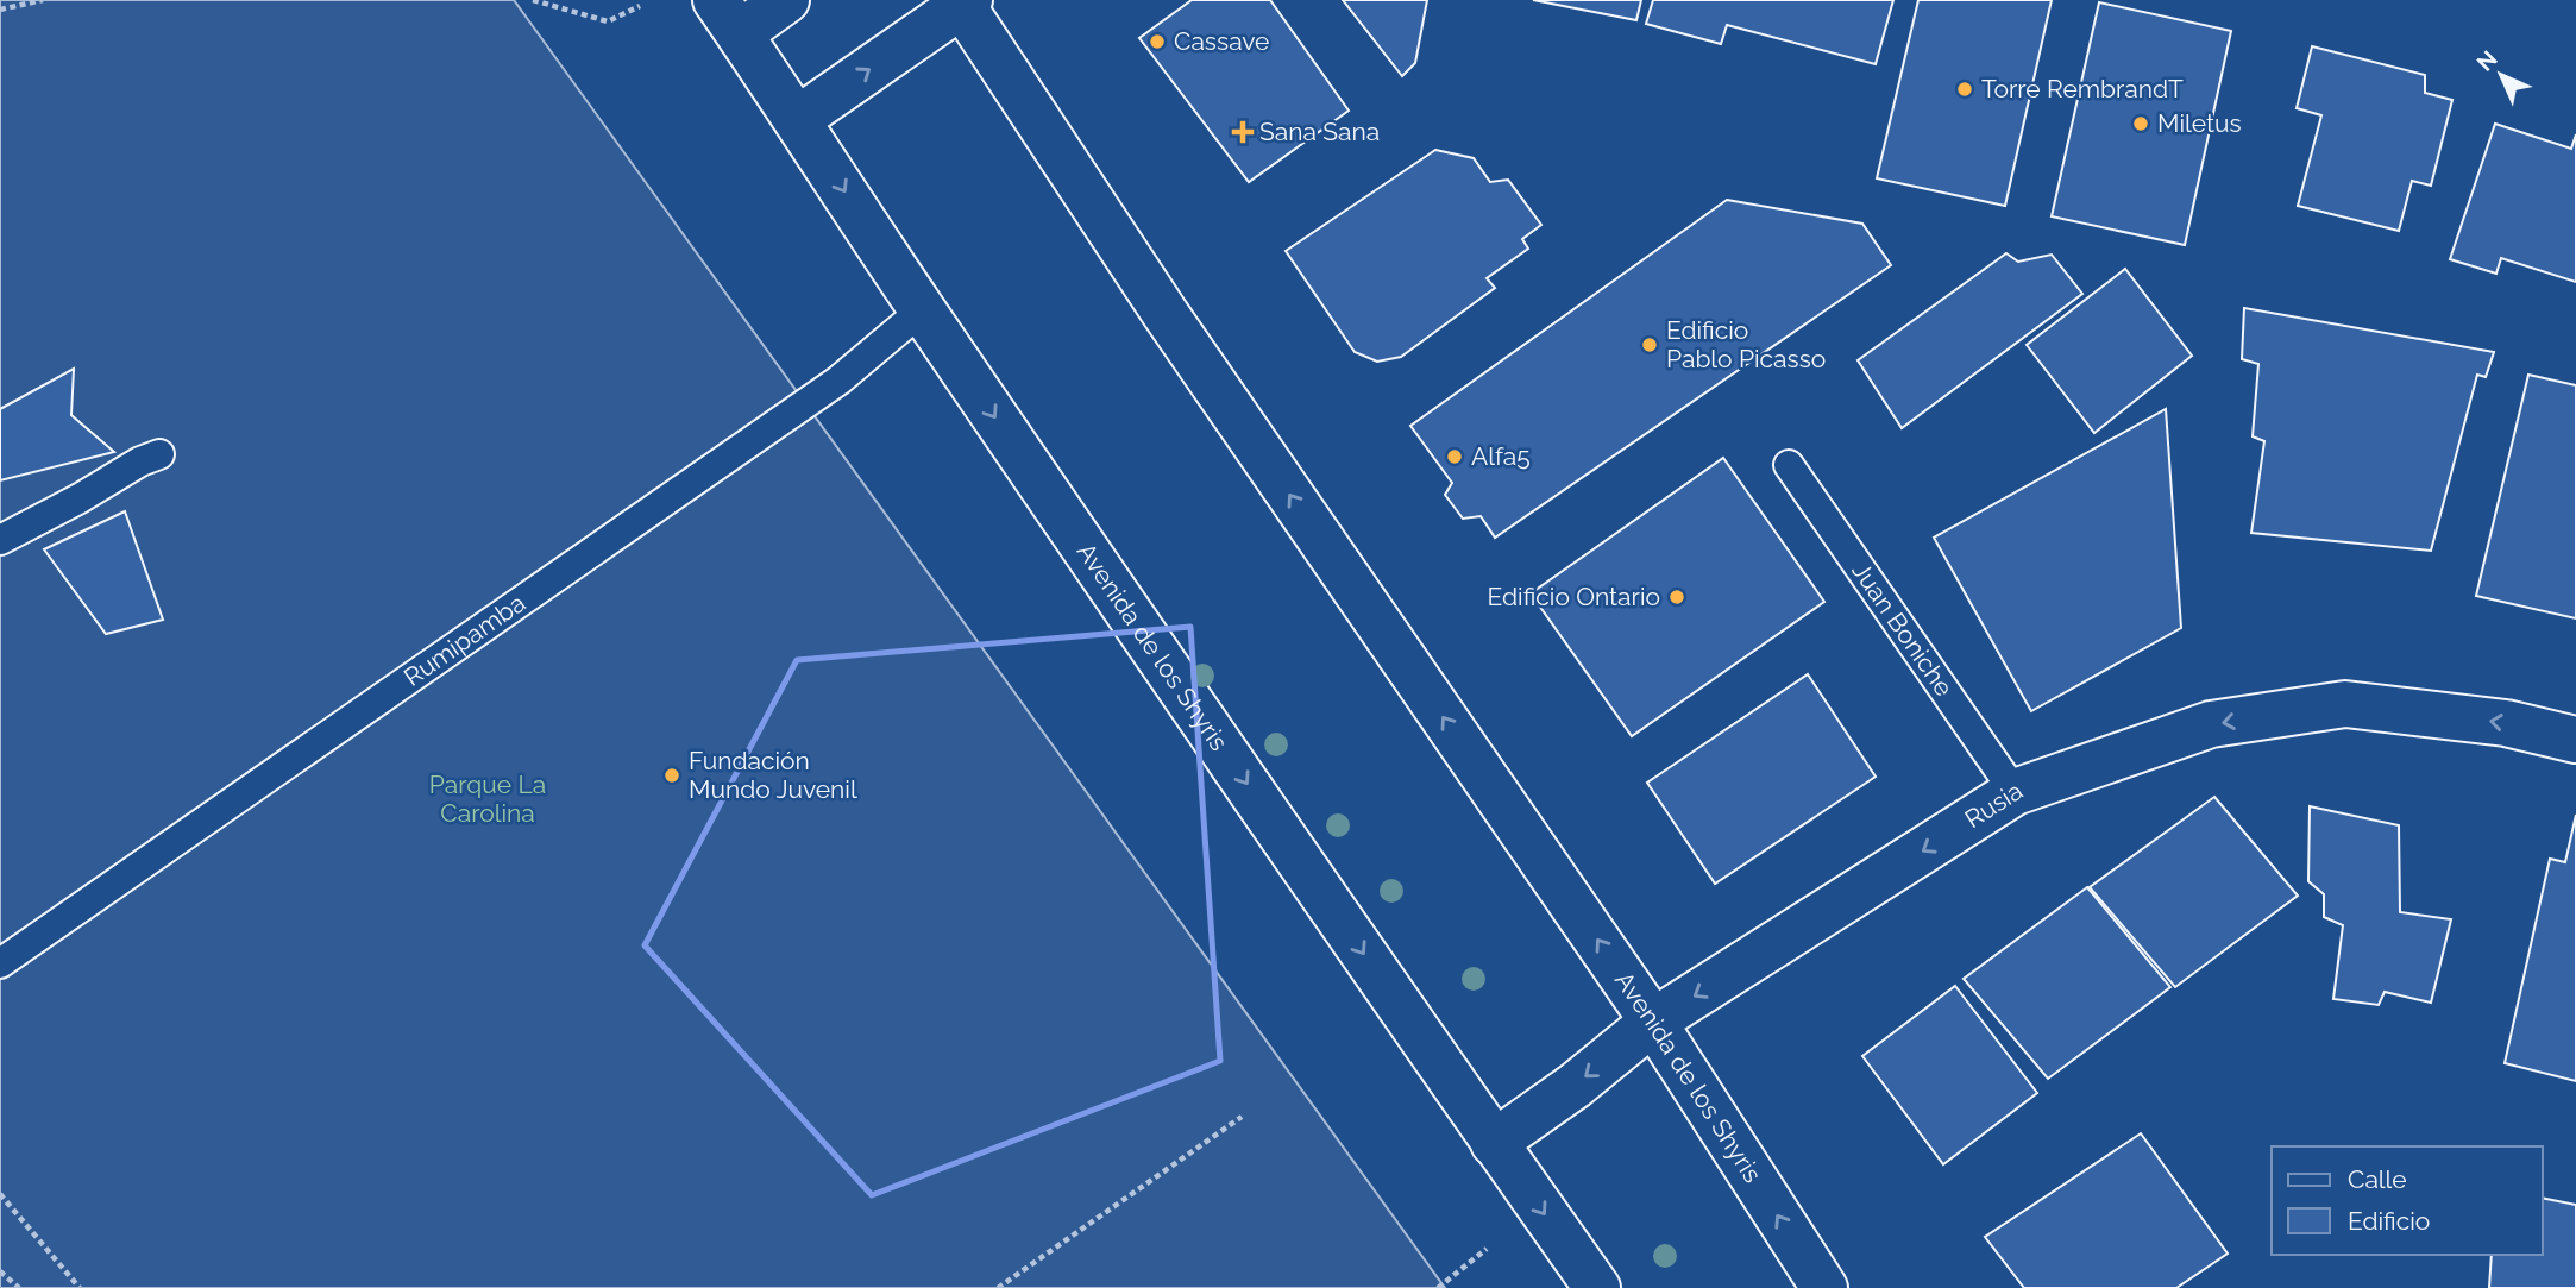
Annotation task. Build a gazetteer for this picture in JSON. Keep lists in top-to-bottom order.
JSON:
{
  "streets": {
    "main road": ["Avenida de los Shyris", "Rusia"],
    "lane": ["Juan Boniche", "Rumipamba"]
  },
  "crossings": [
    ["Juan Boniche", "Rusia"],
    ["Rumipamba", "Avenida de los Shyris"],
    ["Avenida de los Shyris", "Rusia"]
  ],
  "one_way": ["Rusia"],
  "parks": ["Parque La Carolina"],
  "places": {
    "other": [
      "Cassave",
      "Torre RembrandT",
      "Miletus",
      "Edificio Pablo Picasso",
      "Alfa5",
      "Edificio Ontario",
      "Fundación Mundo Juvenil"
    ],
    "health": ["Sana Sana"]
  },
  "legend": ["Calle", "Edificio"],
  "north": "top left"
}
